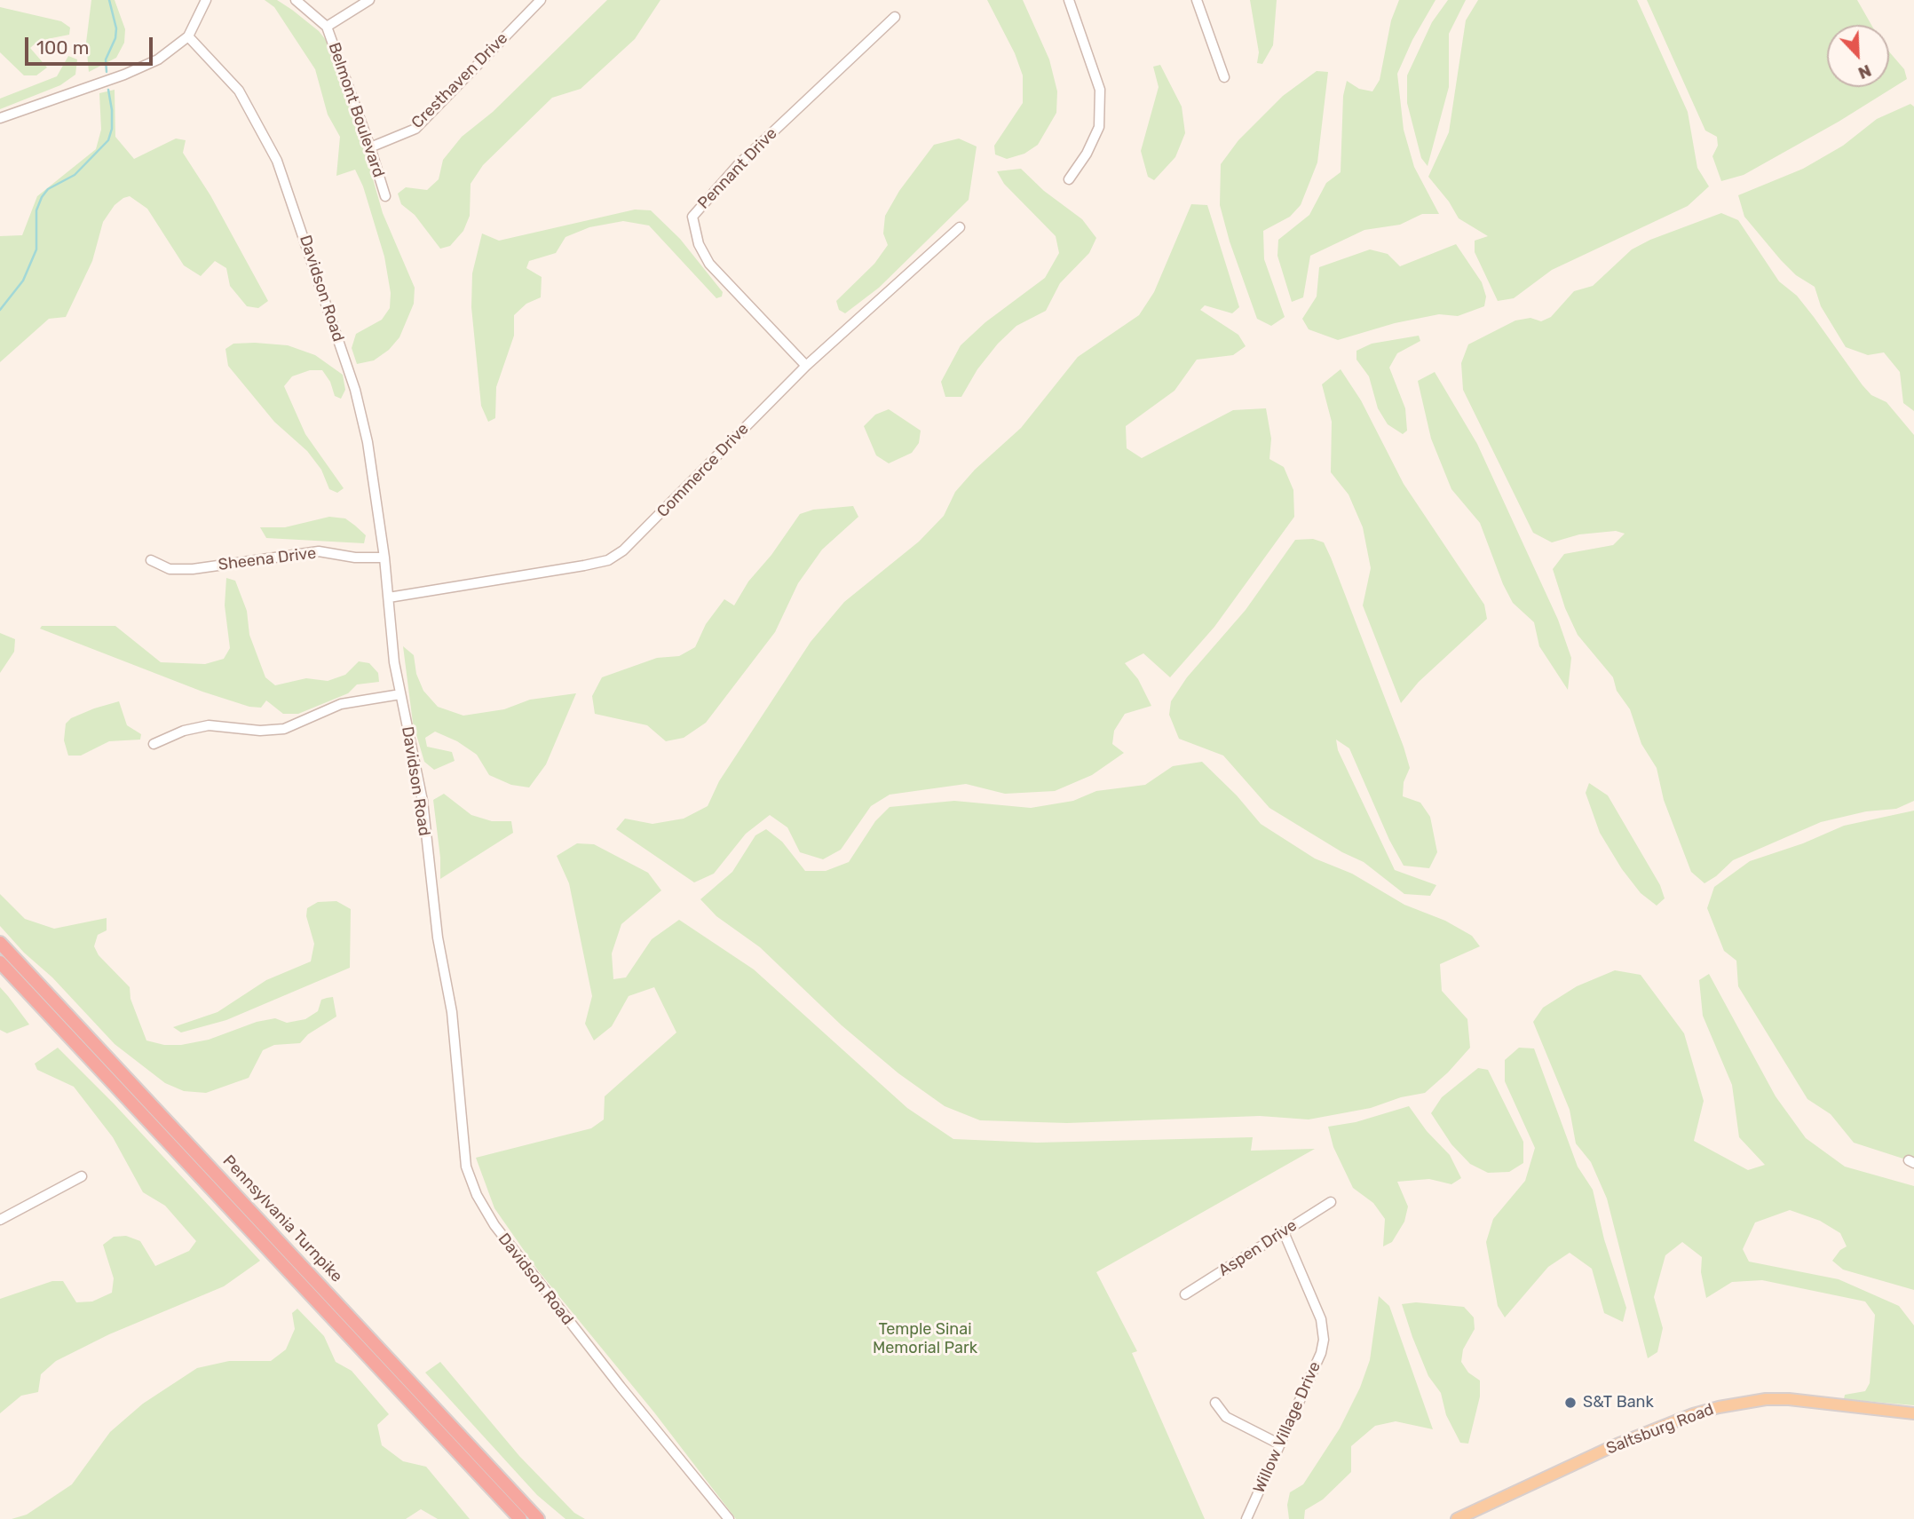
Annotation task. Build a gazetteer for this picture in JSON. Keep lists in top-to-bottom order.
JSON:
{
  "streets": {
    "highway": ["Pennsylvania Turnpike"],
    "main road": ["Saltsburg Road"],
    "street": [
      "Cresthaven Drive",
      "Belmont Boulevard",
      "Pennant Drive",
      "Davidson Road",
      "Commerce Drive",
      "Sheena Drive",
      "Aspen Drive",
      "Willow Village Drive"
    ]
  },
  "crossings": [
    ["Cresthaven Drive", "Belmont Boulevard"],
    ["Pennant Drive", "Commerce Drive"],
    ["Davidson Road", "Commerce Drive"],
    ["Davidson Road", "Sheena Drive"],
    ["Aspen Drive", "Willow Village Drive"]
  ],
  "parks": ["Temple Sinai Memorial Park"],
  "places": ["S&T Bank"],
  "scale_bar": "100 m",
  "north": "bottom right"
}
